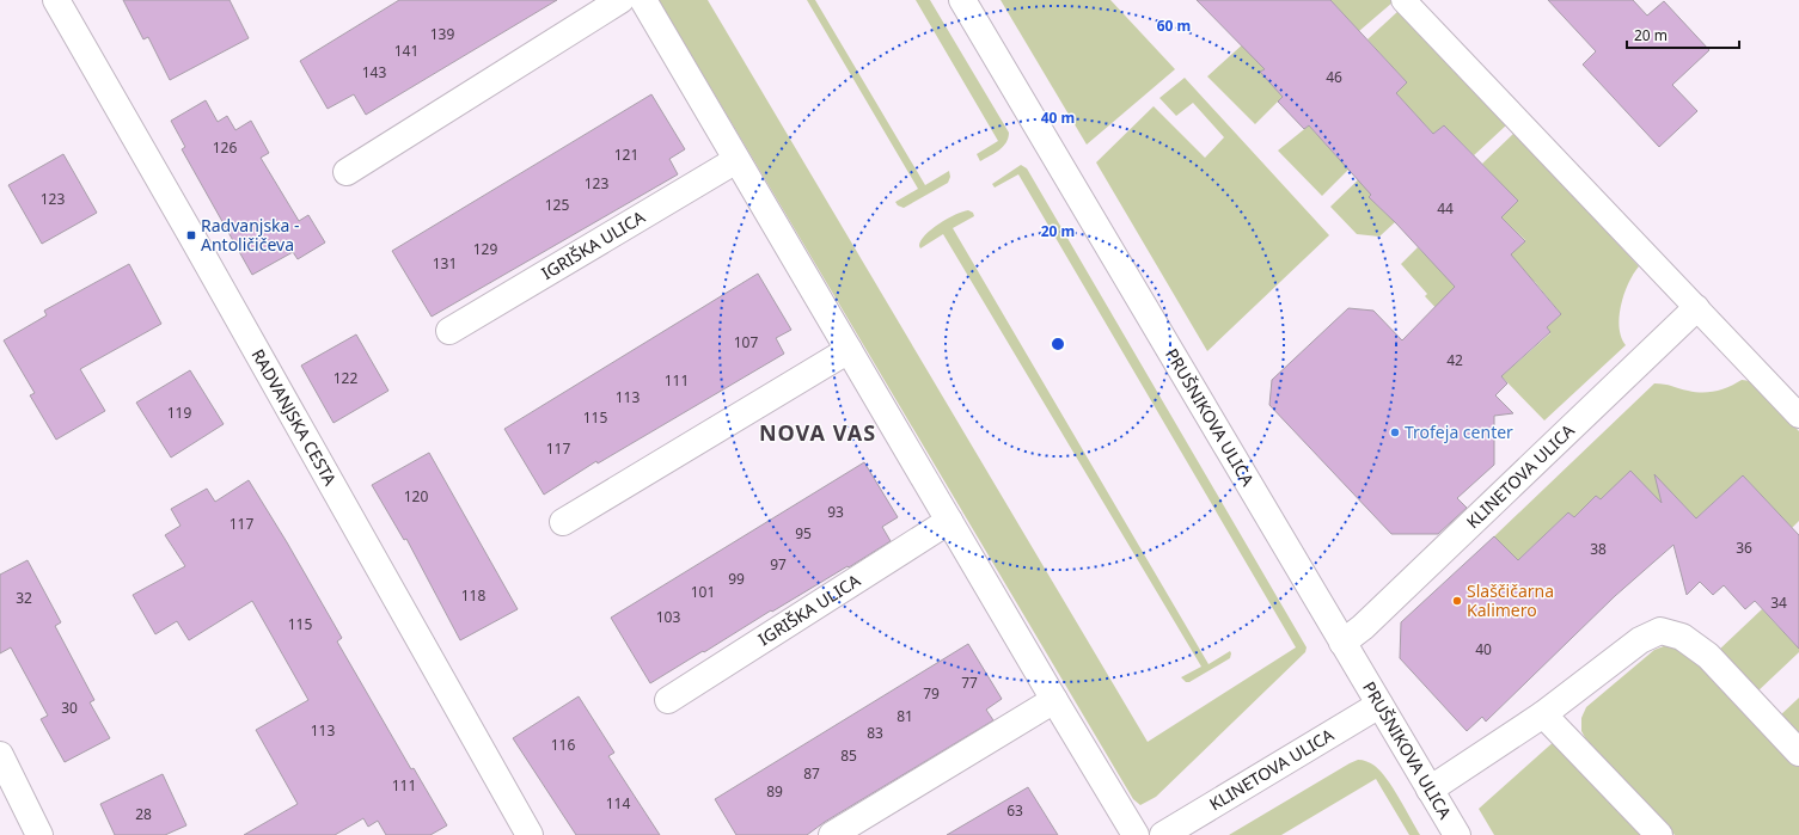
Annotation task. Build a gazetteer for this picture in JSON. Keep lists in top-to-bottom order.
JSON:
{
  "streets": {
    "street": [
      "IGRIŠKA ULICA",
      "RADVANJSKA CESTA",
      "PRUŠNIKOVA ULICA",
      "KLINETOVA ULICA"
    ]
  },
  "crossings": [
    ["PRUŠNIKOVA ULICA", "KLINETOVA ULICA"]
  ],
  "districts": ["NOVA VAS"],
  "places": {
    "transit": ["Radvanjska - Antoličičeva"],
    "other": ["Trofeja center", "Slaščičarna Kalimero"]
  },
  "house_numbers": [
    "139",
    "141",
    "143",
    "46",
    "126",
    "121",
    "123",
    "123",
    "125",
    "44",
    "129",
    "131",
    "107",
    "42",
    "122",
    "111",
    "113",
    "119",
    "115",
    "117",
    "120",
    "93",
    "117",
    "95",
    "36",
    "38",
    "97",
    "99",
    "101",
    "118",
    "32",
    "34",
    "103",
    "115",
    "40",
    "77",
    "79",
    "30",
    "81",
    "113",
    "83",
    "116",
    "85",
    "87",
    "111",
    "89",
    "114",
    "63",
    "28"
  ],
  "scale_bar": "20 m",
  "rings": ["60 m", "40 m", "20 m"]
}
